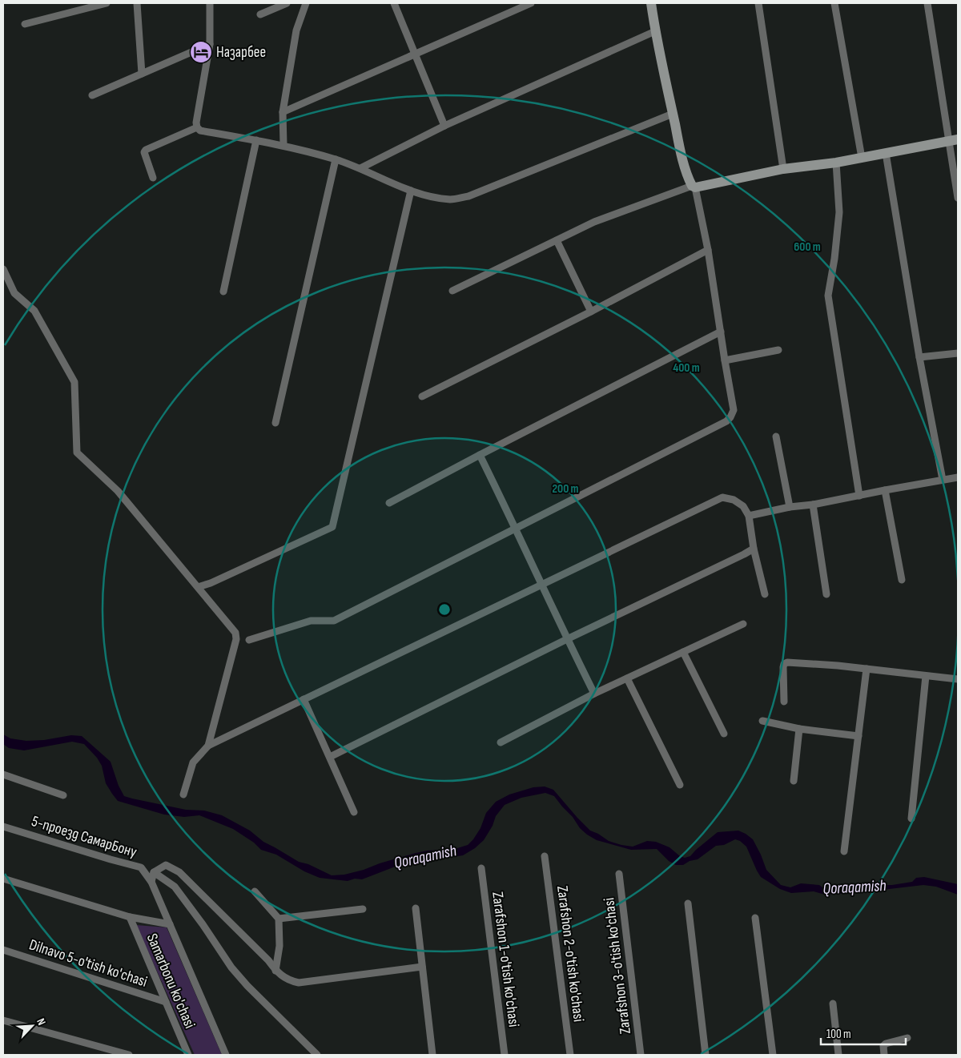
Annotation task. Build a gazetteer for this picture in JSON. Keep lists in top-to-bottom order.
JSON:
{
  "streets": {
    "street": [
      "5-проезд СамарБону",
      "Zarafshon 2-o'tish ko'chasi",
      "Zarafshon 1-o'tish ko'chasi",
      "Dilnavo 5-o'tish ko'chasi",
      "Zarafshon 3-o'tish ko'chasi",
      "Samarbonu ko'chasi"
    ]
  },
  "crossings": [
    ["5-проезд СамарБону", "Samarbonu ko'chasi"],
    ["Dilnavo 5-o'tish ko'chasi", "Samarbonu ko'chasi"]
  ],
  "water": ["Qoraqamish"],
  "places": {
    "hotel": ["Назарбее"]
  },
  "scale_bar": "100 m",
  "north": "top right",
  "rings": ["600 m", "400 m", "200 m"]
}
